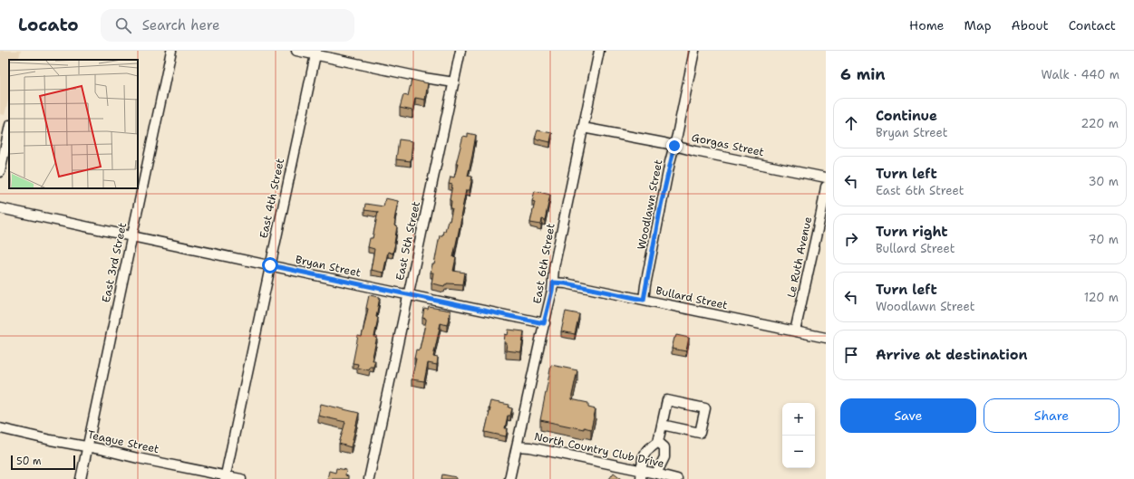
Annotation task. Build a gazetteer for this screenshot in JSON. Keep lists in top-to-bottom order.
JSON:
{
  "streets": {
    "street": [
      "Gorgas Street",
      "East 4th Street",
      "Woodlawn Street",
      "East 5th Street",
      "Le Ruth Avenue",
      "East 3rd Street",
      "East 6th Street",
      "Bryan Street",
      "Bullard Street",
      "Teague Street",
      "North Country Club Drive"
    ]
  },
  "crossings": [
    ["Gorgas Street", "Woodlawn Street"],
    ["Gorgas Street", "East 6th Street"],
    ["East 4th Street", "Bryan Street"],
    ["East 4th Street", "Teague Street"],
    ["Woodlawn Street", "Bullard Street"],
    ["East 5th Street", "Bryan Street"],
    ["Le Ruth Avenue", "Bullard Street"],
    ["East 3rd Street", "Bryan Street"],
    ["East 3rd Street", "Teague Street"],
    ["East 6th Street", "Bryan Street"],
    ["East 6th Street", "Bullard Street"],
    ["East 6th Street", "North Country Club Drive"]
  ],
  "scale_bar": "50 m",
  "page": {
    "header": "Locato",
    "search": "Search here",
    "nav": [
      "Home",
      "Map",
      "About",
      "Contact"
    ],
    "heading": ["6 min", "Walk · 440 m"],
    "list": [
      ["Continue", "Bryan Street", "220 m"],
      ["Turn left", "East 6th Street", "30 m"],
      ["Turn right", "Bullard Street", "70 m"],
      ["Turn left", "Woodlawn Street", "120 m"],
      "Arrive at destination"
    ],
    "buttons": ["Save", "Share"],
    "map_buttons": ["+", "−"],
    "scale": "50 m"
  }
}
